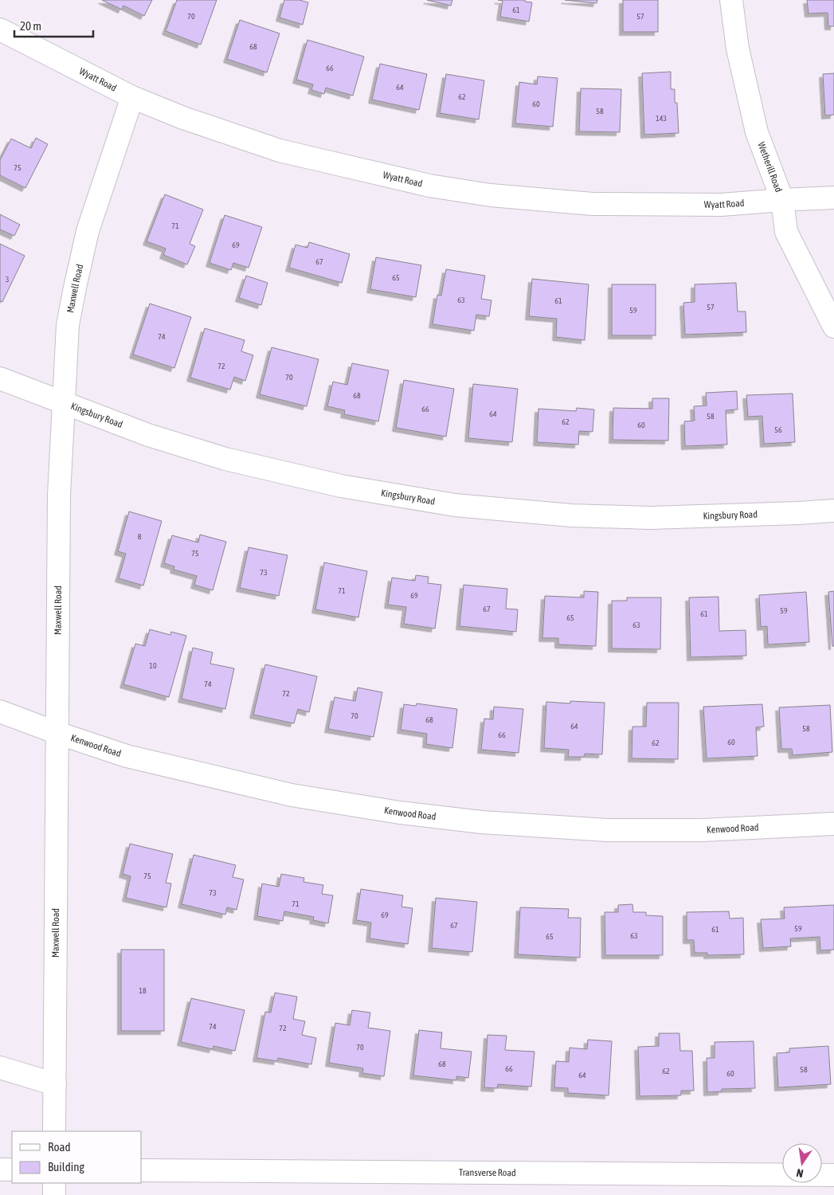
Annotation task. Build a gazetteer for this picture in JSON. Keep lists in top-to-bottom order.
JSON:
{
  "streets": {
    "street": [
      "Wyatt Road",
      "Wetherill Road",
      "Maxwell Road",
      "Kingsbury Road",
      "Kenwood Road",
      "Transverse Road"
    ]
  },
  "crossings": [
    ["Wyatt Road", "Wetherill Road"],
    ["Wyatt Road", "Maxwell Road"],
    ["Maxwell Road", "Kingsbury Road"],
    ["Maxwell Road", "Kenwood Road"]
  ],
  "house_numbers": [
    "61",
    "70",
    "57",
    "68",
    "66",
    "64",
    "62",
    "60",
    "58",
    "143",
    "75",
    "71",
    "69",
    "67",
    "65",
    "3",
    "63",
    "61",
    "57",
    "59",
    "74",
    "72",
    "70",
    "68",
    "66",
    "64",
    "58",
    "62",
    "60",
    "56",
    "8",
    "75",
    "73",
    "71",
    "69",
    "67",
    "59",
    "61",
    "65",
    "63",
    "10",
    "74",
    "72",
    "70",
    "68",
    "64",
    "58",
    "66",
    "60",
    "62",
    "75",
    "73",
    "71",
    "69",
    "67",
    "59",
    "61",
    "63",
    "65",
    "18",
    "74",
    "72",
    "70",
    "68",
    "66",
    "58",
    "62",
    "60",
    "64"
  ],
  "legend": ["Road", "Building"],
  "scale_bar": "20 m",
  "north": "bottom"
}
